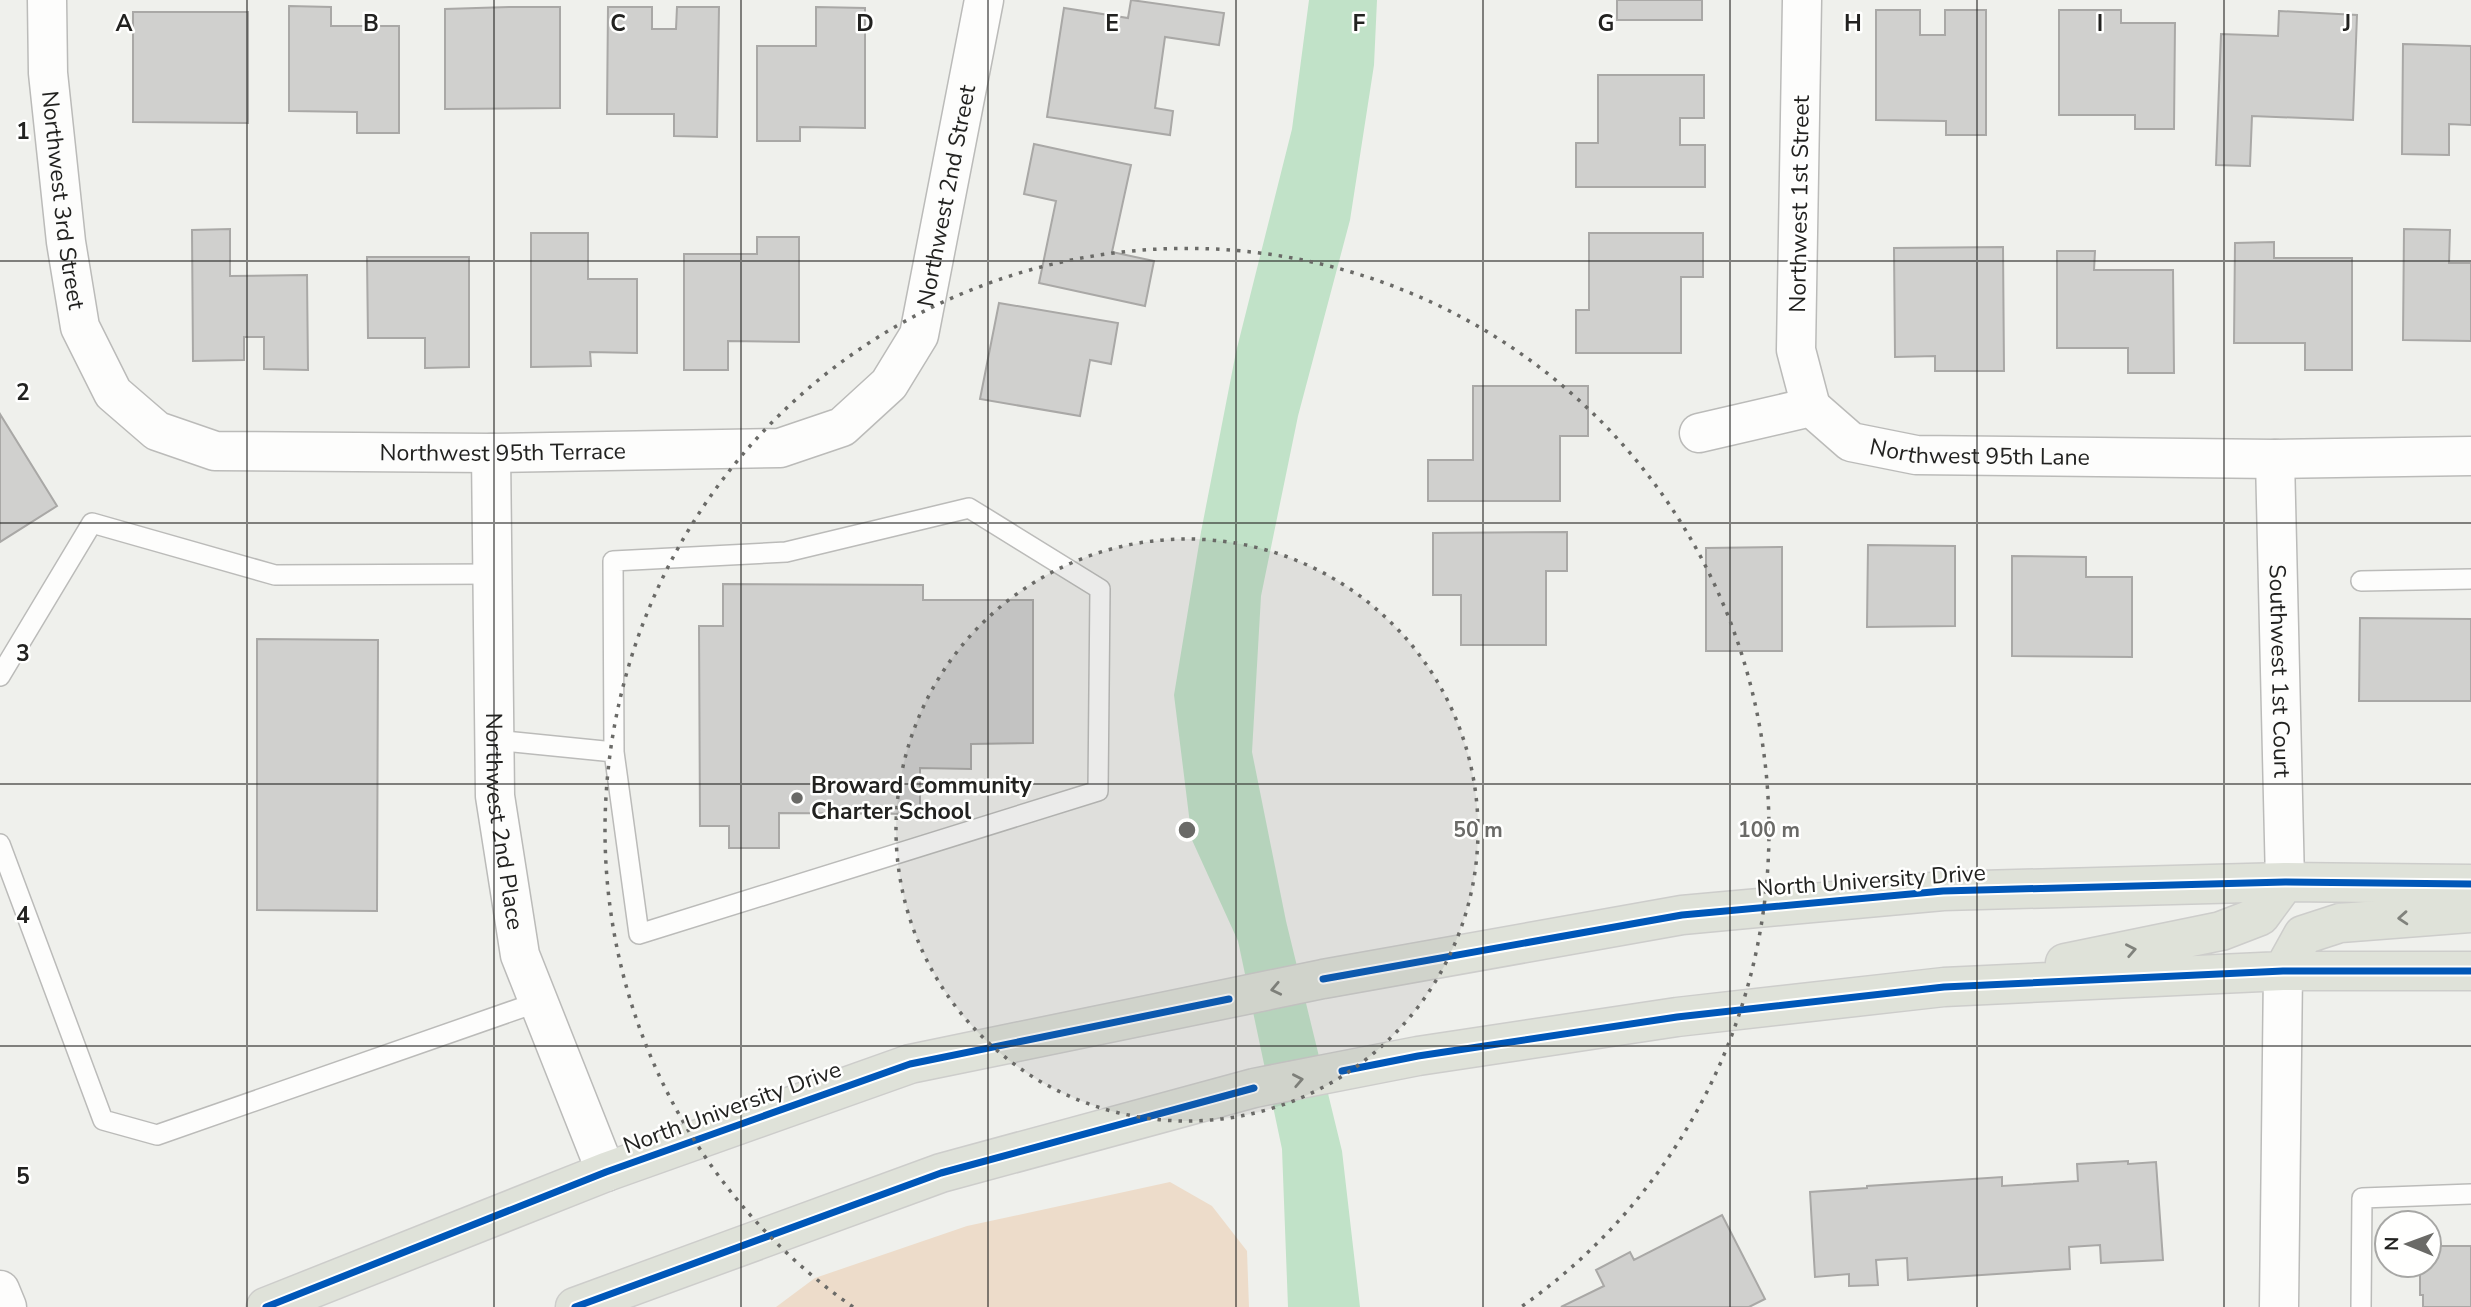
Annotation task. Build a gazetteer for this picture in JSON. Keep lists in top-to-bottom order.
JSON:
{
  "streets": {
    "main road": ["North University Drive"],
    "street": [
      "Northwest 2nd Street",
      "Northwest 3rd Street",
      "Northwest 1st Street",
      "Northwest 95th Lane",
      "Northwest 95th Terrace",
      "Southwest 1st Court",
      "Northwest 2nd Place"
    ]
  },
  "crossings": [
    ["Northwest 2nd Street", "Northwest 95th Terrace"],
    ["Northwest 3rd Street", "Northwest 95th Terrace"],
    ["Northwest 1st Street", "Northwest 95th Lane"],
    ["Northwest 95th Lane", "Southwest 1st Court"],
    ["Northwest 95th Terrace", "Northwest 2nd Place"],
    ["Southwest 1st Court", "North University Drive"],
    ["Northwest 2nd Place", "North University Drive"]
  ],
  "places": ["Broward Community Charter School"],
  "north": "left",
  "grid": {
    "columns": [
      "A",
      "B",
      "C",
      "D",
      "E",
      "F",
      "G",
      "H",
      "I",
      "J"
    ],
    "rows": [
      "1",
      "2",
      "3",
      "4",
      "5"
    ]
  },
  "rings": ["50 m", "100 m"]
}
